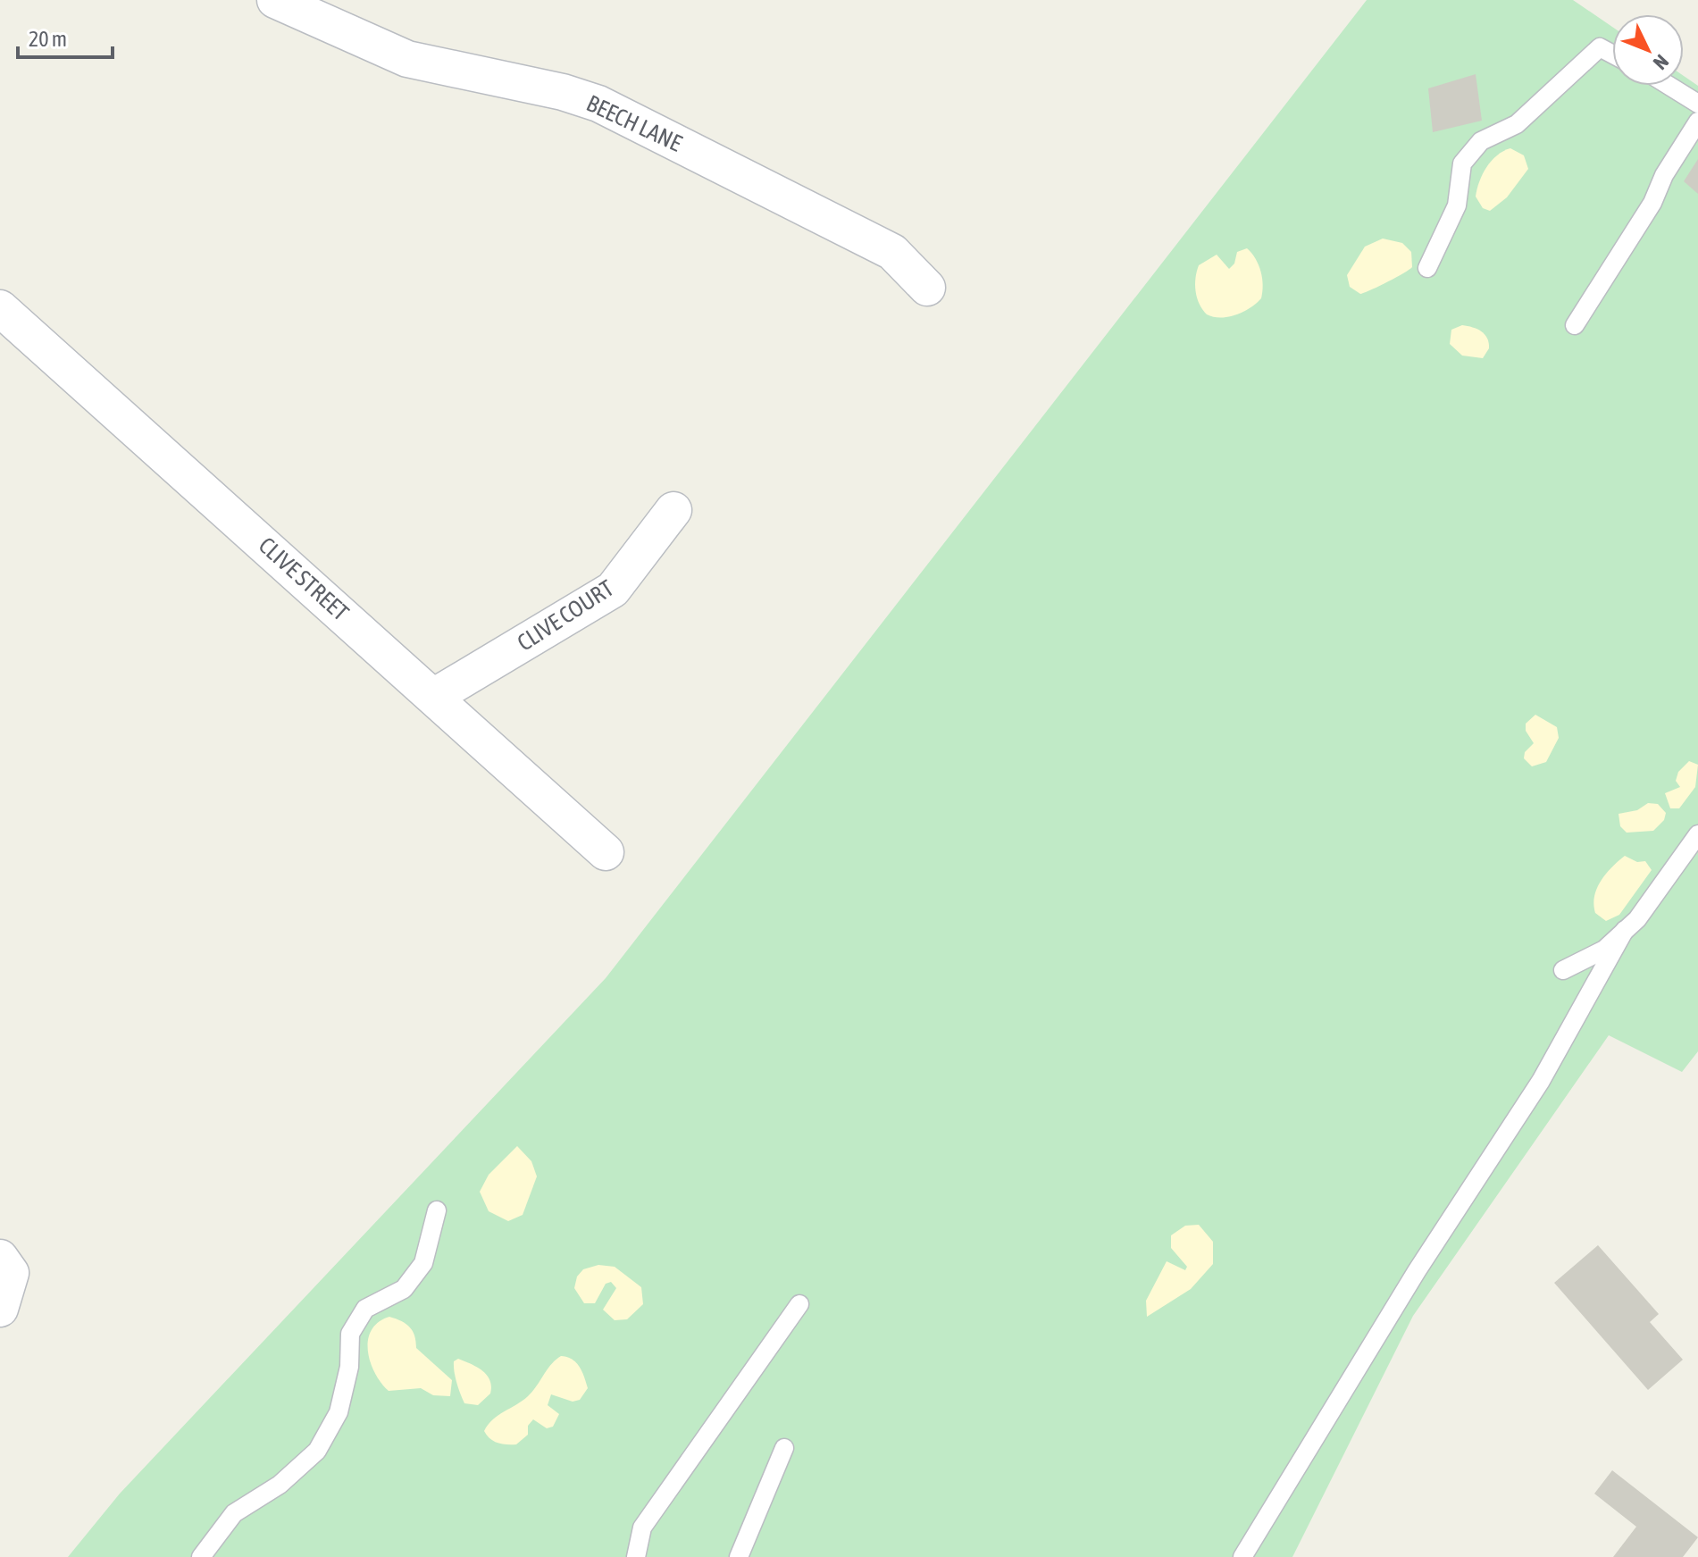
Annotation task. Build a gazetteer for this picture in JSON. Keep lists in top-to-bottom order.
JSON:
{
  "streets": {
    "street": ["BEECH LANE", "CLIVE STREET", "CLIVE COURT"]
  },
  "crossings": [
    ["CLIVE STREET", "CLIVE COURT"]
  ],
  "scale_bar": "20 m",
  "north": "bottom right"
}
